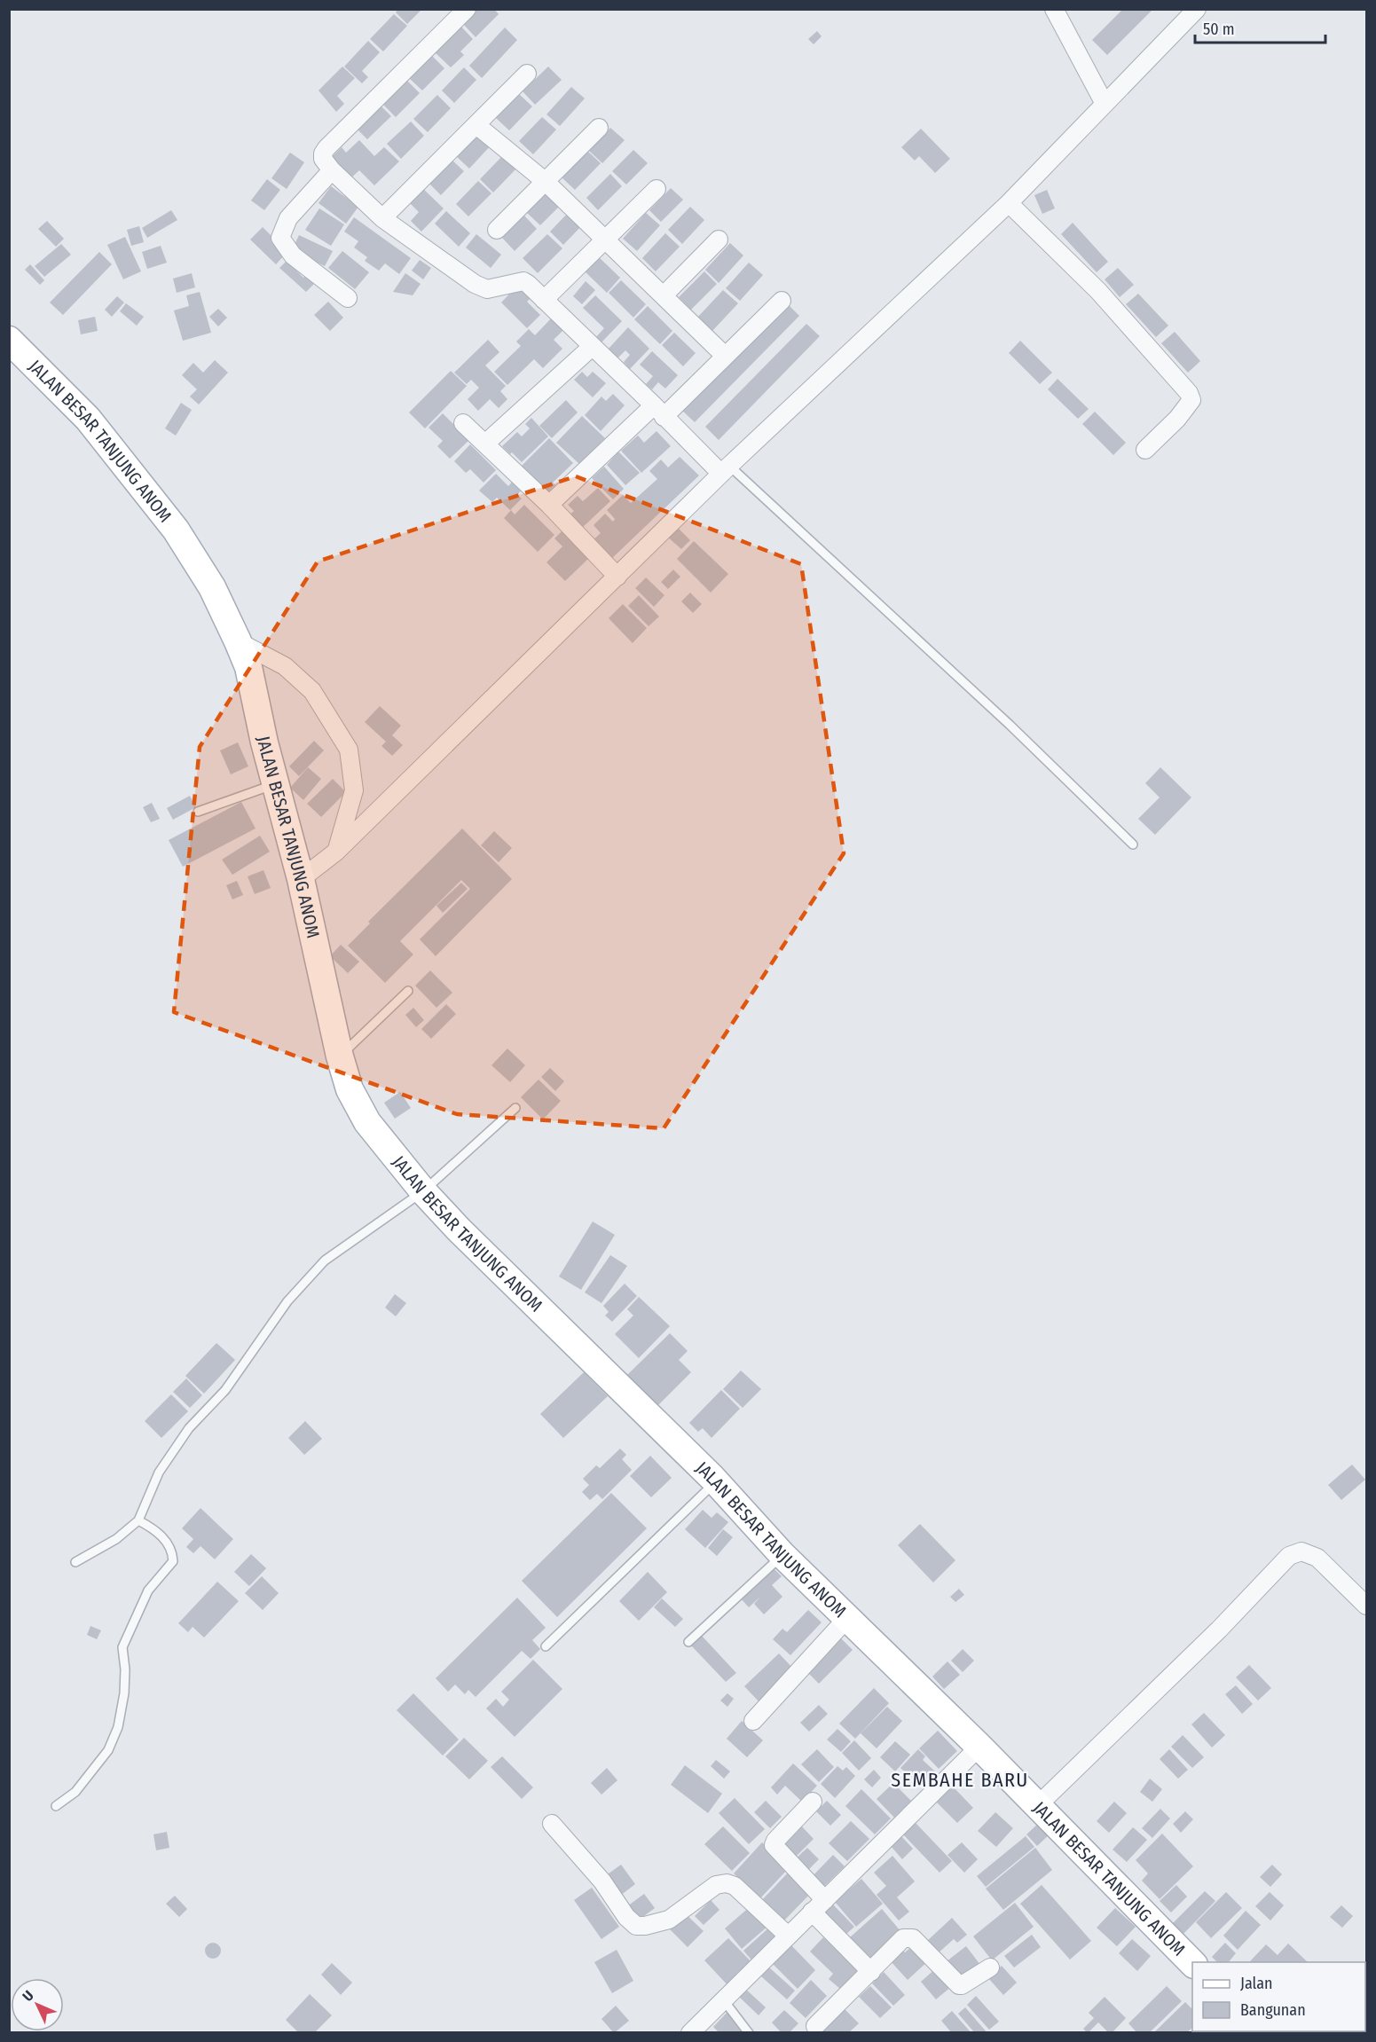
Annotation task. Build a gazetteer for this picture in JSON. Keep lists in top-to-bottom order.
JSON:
{
  "streets": {
    "main road": ["JALAN BESAR TANJUNG ANOM"]
  },
  "districts": ["SEMBAHE BARU"],
  "legend": ["Jalan", "Bangunan"],
  "scale_bar": "50 m",
  "north": "top left"
}
